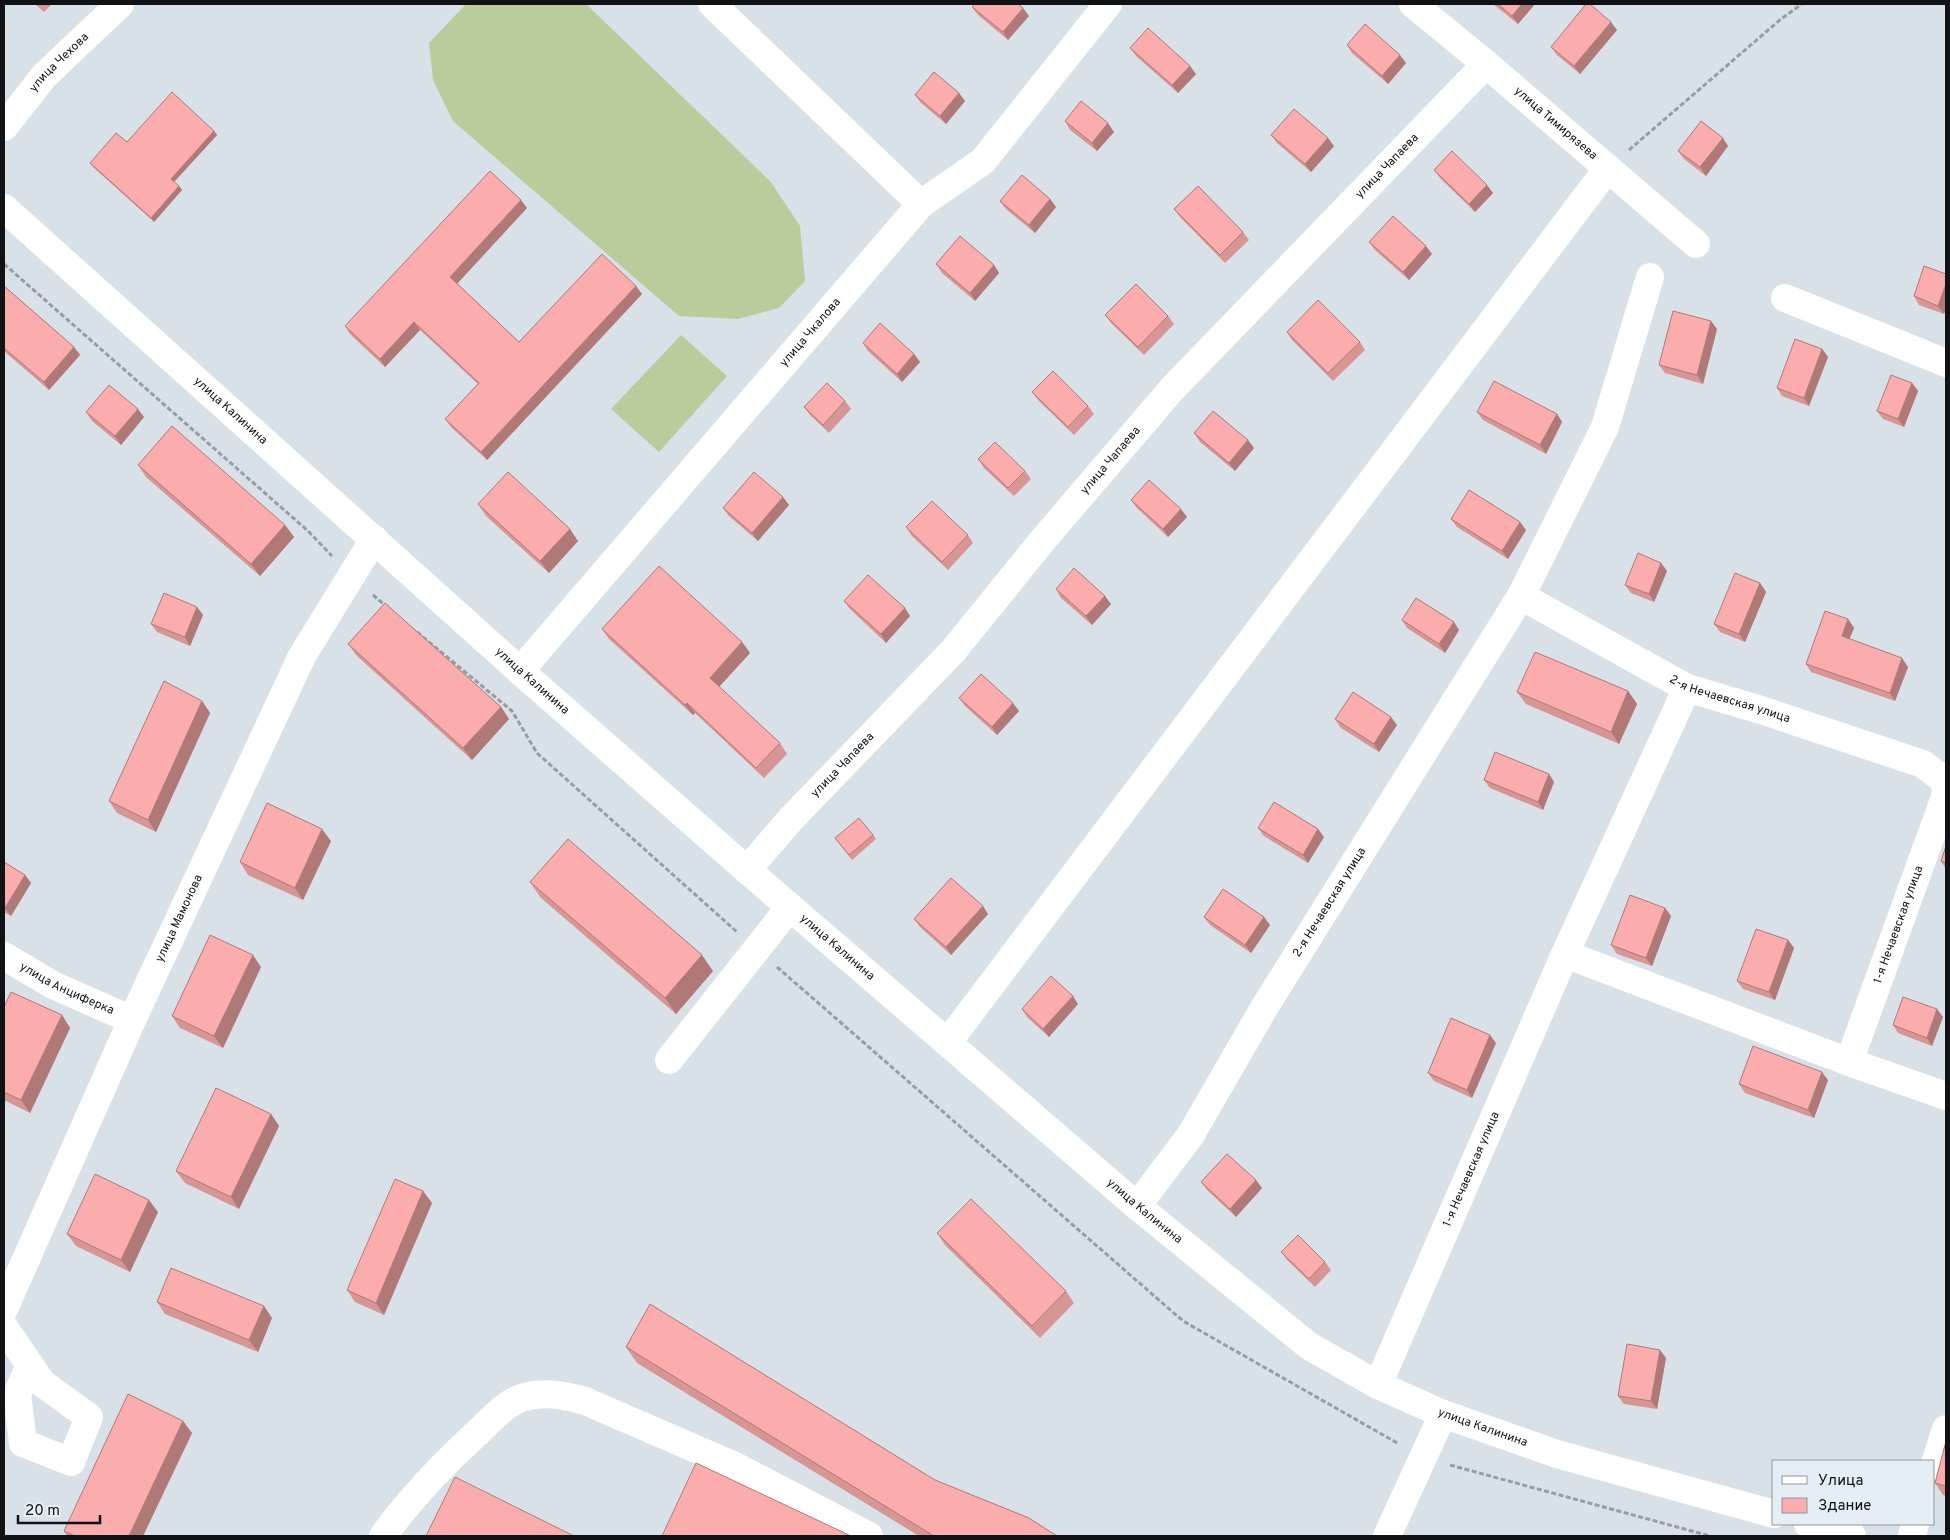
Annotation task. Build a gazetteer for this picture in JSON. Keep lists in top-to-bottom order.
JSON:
{
  "streets": {
    "street": [
      "улица Чехова",
      "улица Тимирязева",
      "улица Чапаева",
      "улица Чкалова",
      "улица Калинина",
      "2-я Нечаевская улица",
      "улица Мамонова",
      "1-я Нечаевская улица",
      "улица Анциферка"
    ]
  },
  "crossings": [
    ["улица Тимирязева", "улица Чапаева"],
    ["улица Чапаева", "улица Калинина"],
    ["улица Чкалова", "улица Калинина"],
    ["улица Калинина", "2-я Нечаевская улица"],
    ["улица Калинина", "улица Мамонова"],
    ["улица Калинина", "1-я Нечаевская улица"],
    ["2-я Нечаевская улица", "1-я Нечаевская улица"],
    ["улица Мамонова", "улица Анциферка"]
  ],
  "legend": ["Улица", "Здание"],
  "scale_bar": "20 m"
}
